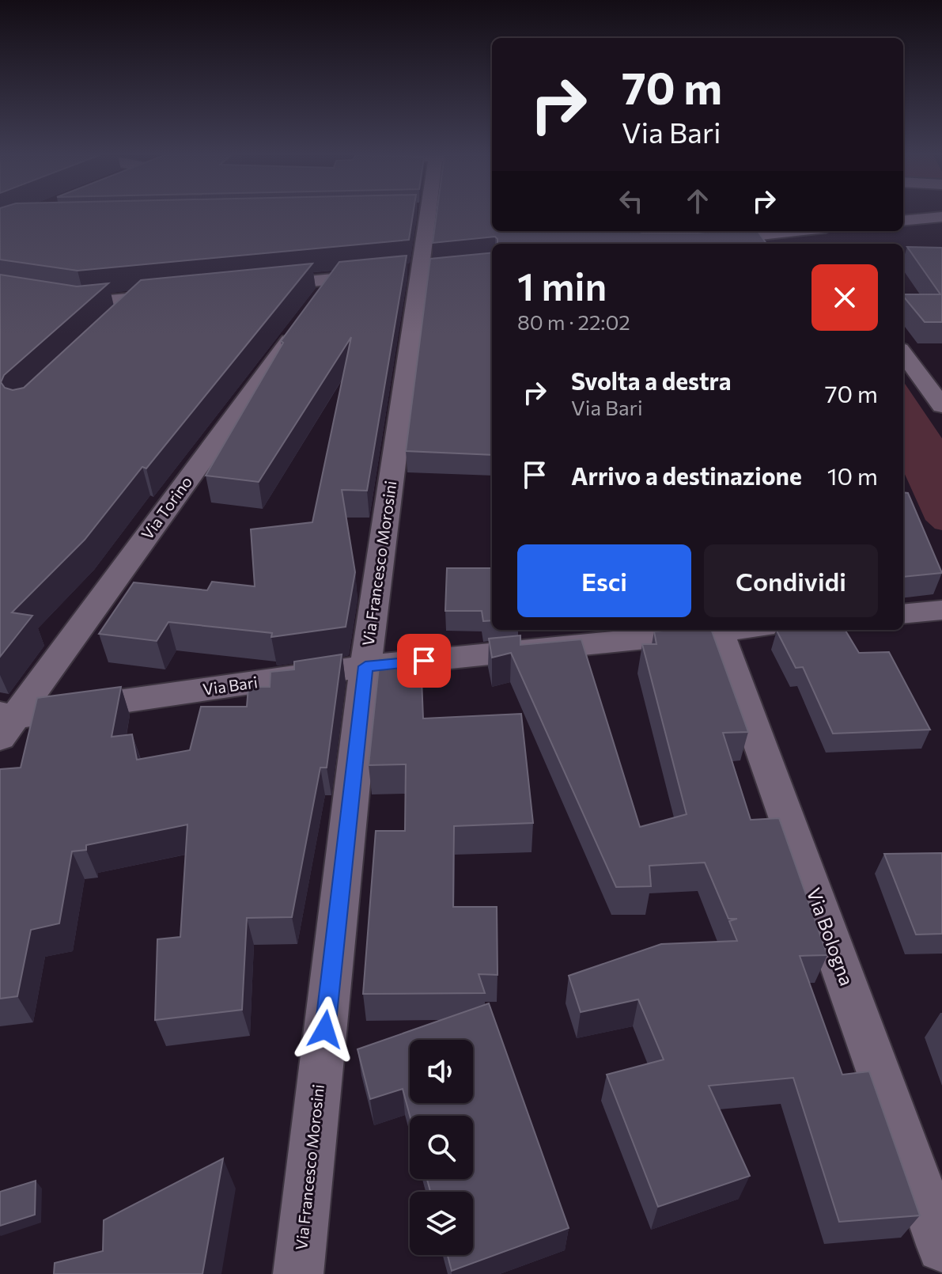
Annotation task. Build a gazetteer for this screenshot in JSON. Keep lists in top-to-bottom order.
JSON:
{
  "streets": {
    "street": [
      "Via Torino",
      "Via Francesco Morosini",
      "Via Bari",
      "Via Bologna"
    ]
  },
  "crossings": [
    ["Via Torino", "Via Bari"],
    ["Via Francesco Morosini", "Via Bari"]
  ],
  "page": {
    "turn": ["70 m", "Via Bari"],
    "heading": ["1 min", "80 m · 22:02"],
    "list": [
      {
        "name": "Svolta a destra",
        "note": "Via Bari",
        "value": "70 m"
      },
      {
        "name": "Arrivo a destinazione",
        "value": "10 m"
      }
    ],
    "buttons": ["Esci", "Condividi"]
  }
}
